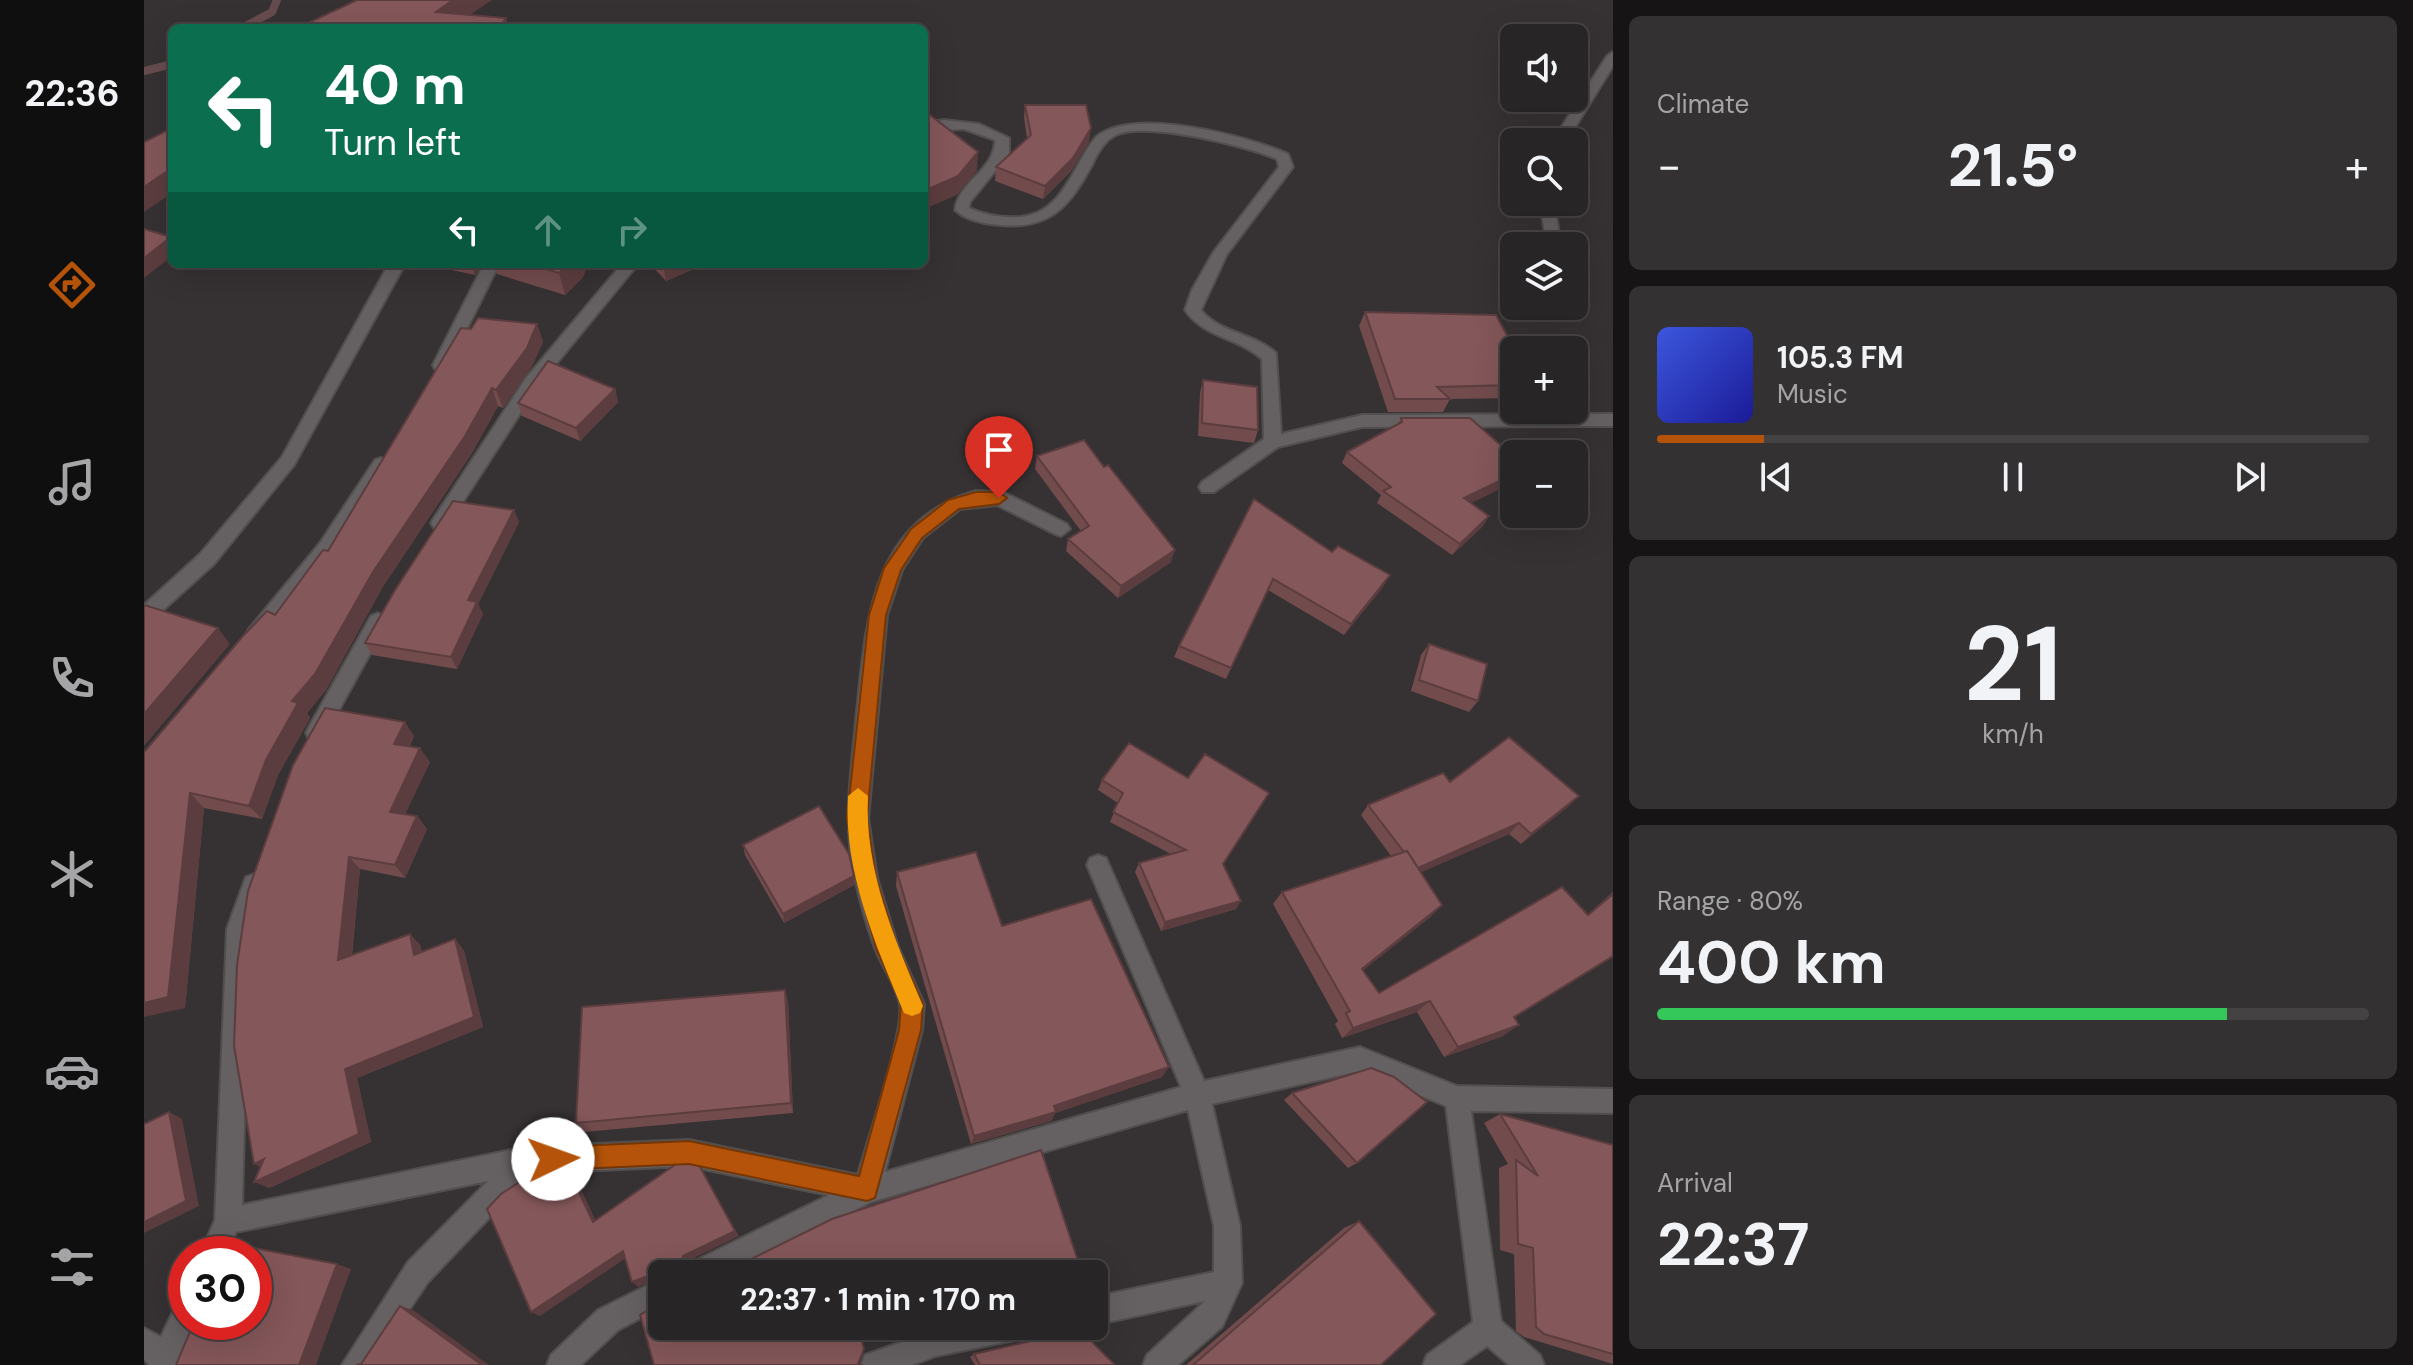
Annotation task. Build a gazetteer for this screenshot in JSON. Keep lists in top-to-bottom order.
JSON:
{
  "page": {
    "tabs": "22:36",
    "tile": [
      "Climate",
      ["21", "km/h"],
      ["Range · 80%", "400 km"],
      ["Arrival", "22:37"]
    ],
    "map_buttons": ["+", "−"],
    "turn": ["40 m", "Turn left"],
    "heat": ["−", "21.5°", "+"],
    "song": ["105.3 FM", "Music"],
    "limit": "30",
    "trip": "22:37 · 1 min · 170 m"
  }
}
